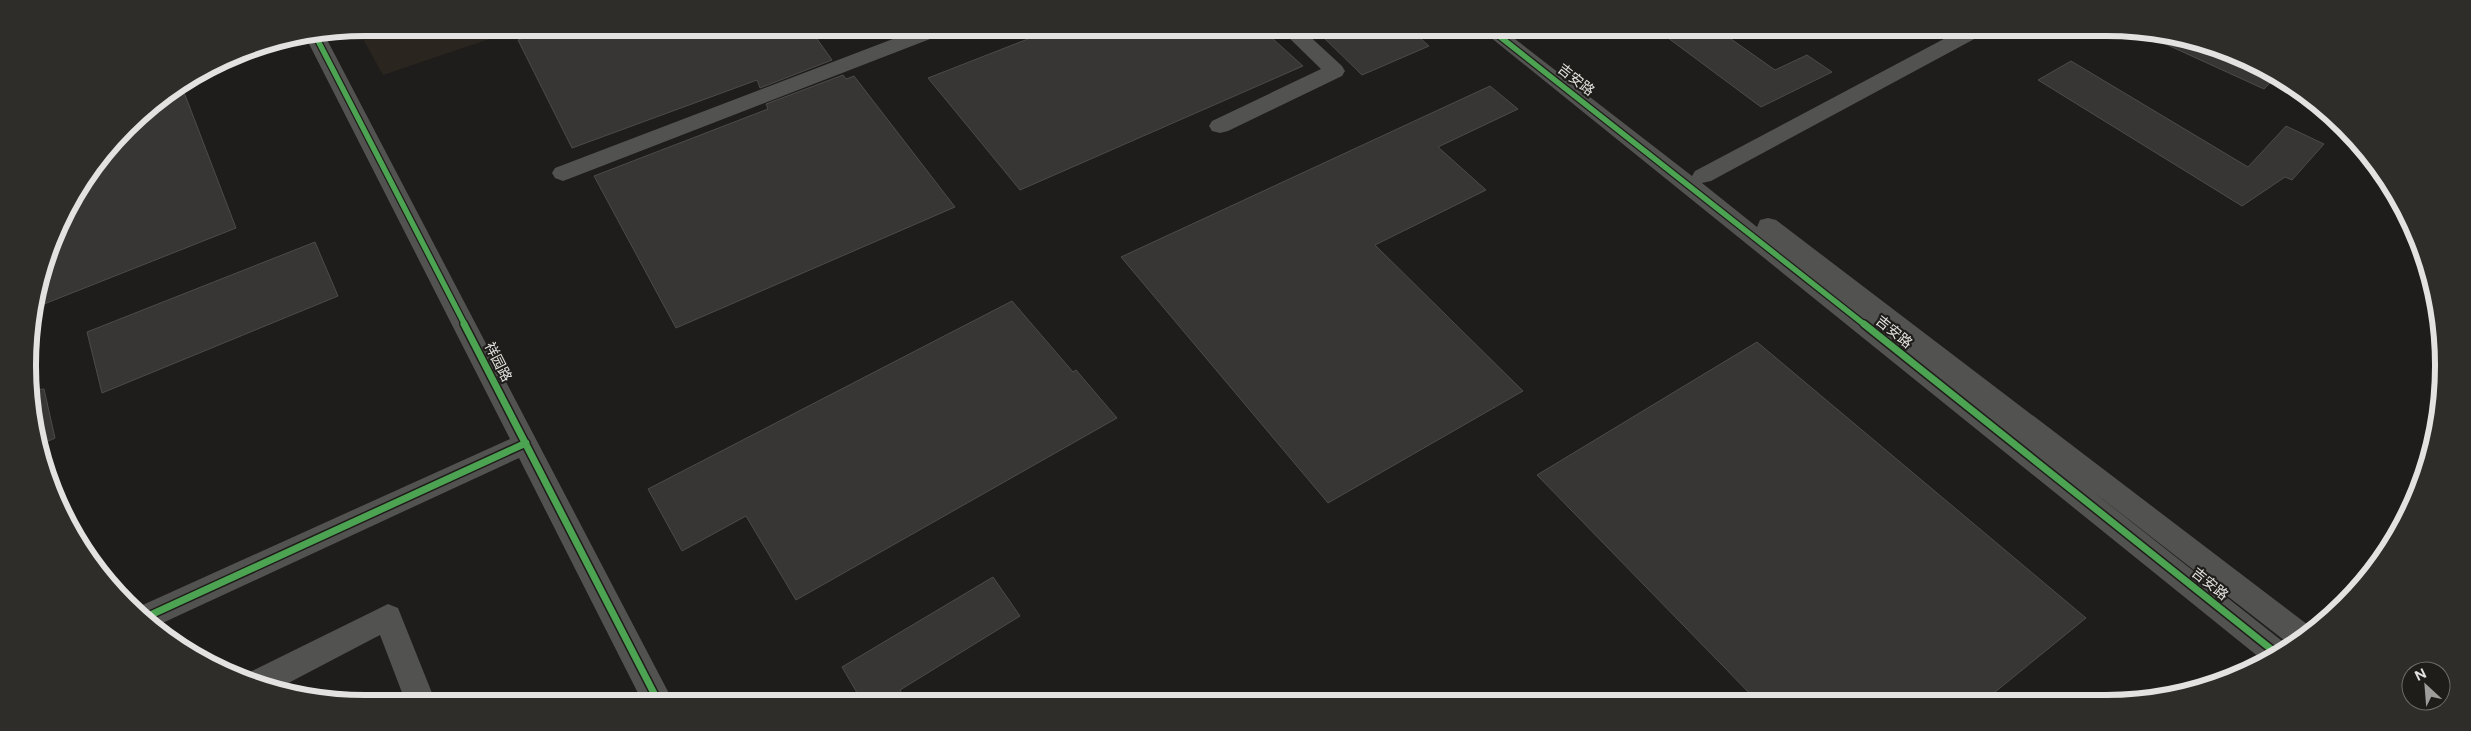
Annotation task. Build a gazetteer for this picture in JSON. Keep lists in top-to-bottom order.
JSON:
{
  "streets": {
    "street": ["吉安路", "祥园路"]
  },
  "north": "top left"
}
